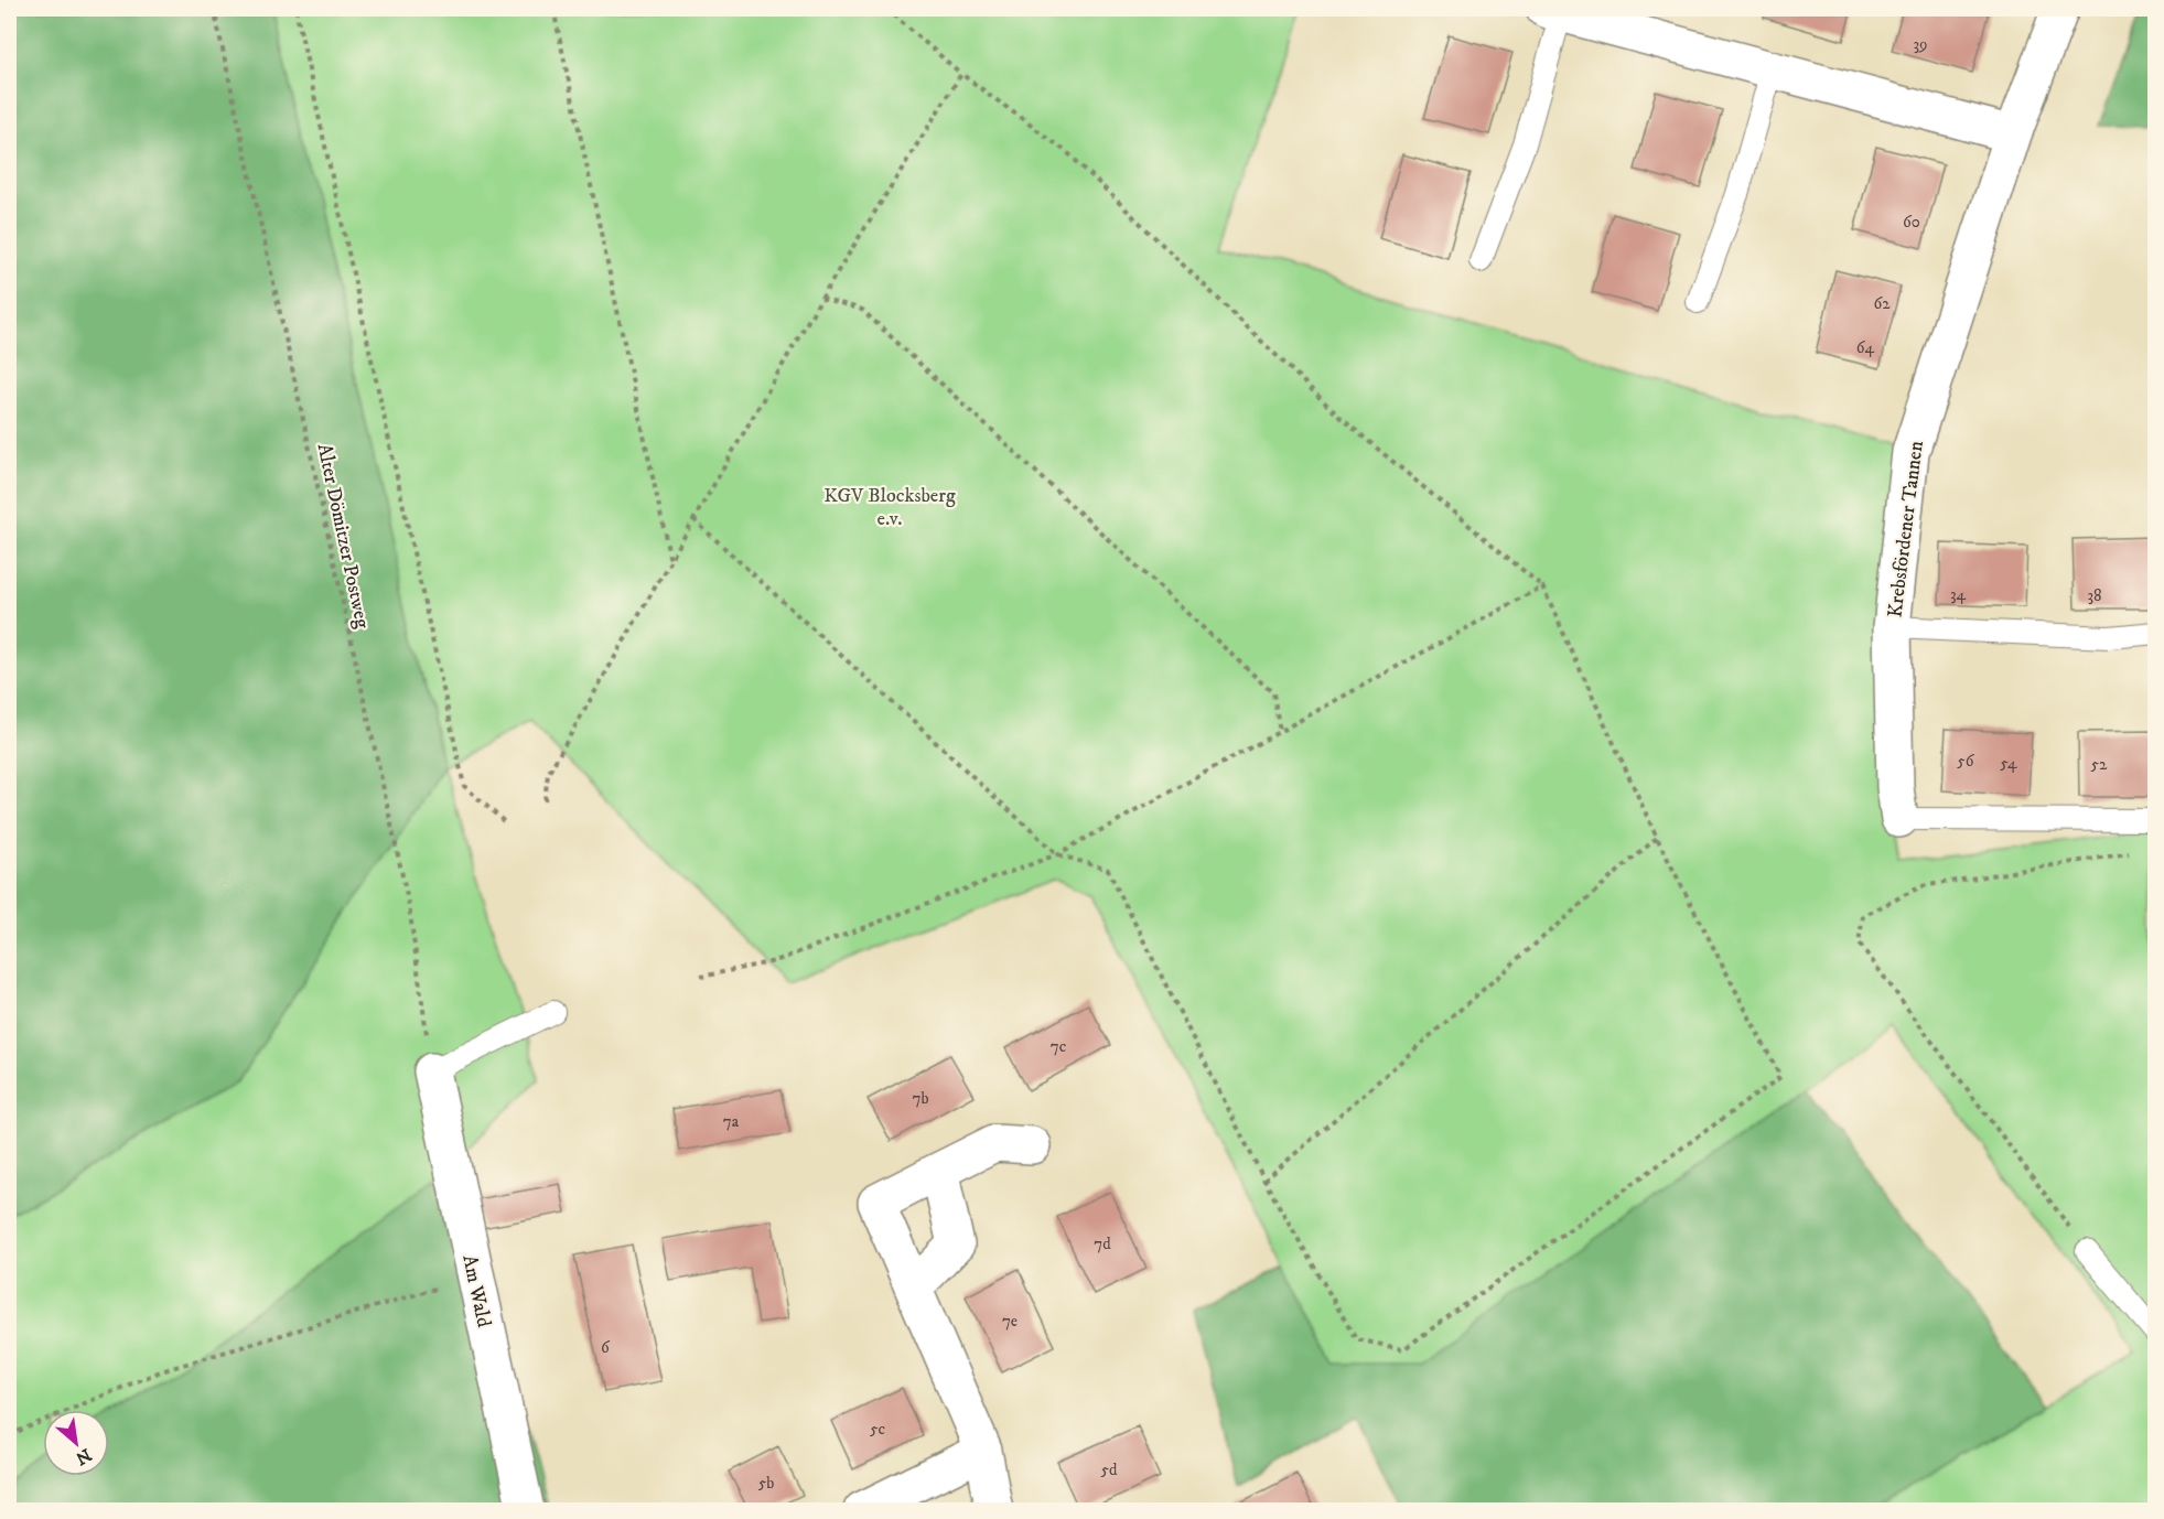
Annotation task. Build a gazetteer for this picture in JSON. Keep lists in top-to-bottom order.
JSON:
{
  "streets": {
    "street": ["Krebsfördener Tannen", "Am Wald"],
    "path": ["Alter Dömitzer Postweg"]
  },
  "crossings": [
    ["Alter Dömitzer Postweg", "Am Wald"]
  ],
  "parks": ["KGV Blocksberg e.v."],
  "house_numbers": [
    "39",
    "60",
    "62",
    "64",
    "34",
    "38",
    "56",
    "54",
    "52",
    "7c",
    "7b",
    "7a",
    "7d",
    "7e",
    "6",
    "5c",
    "5d",
    "5b"
  ],
  "north": "bottom right"
}
